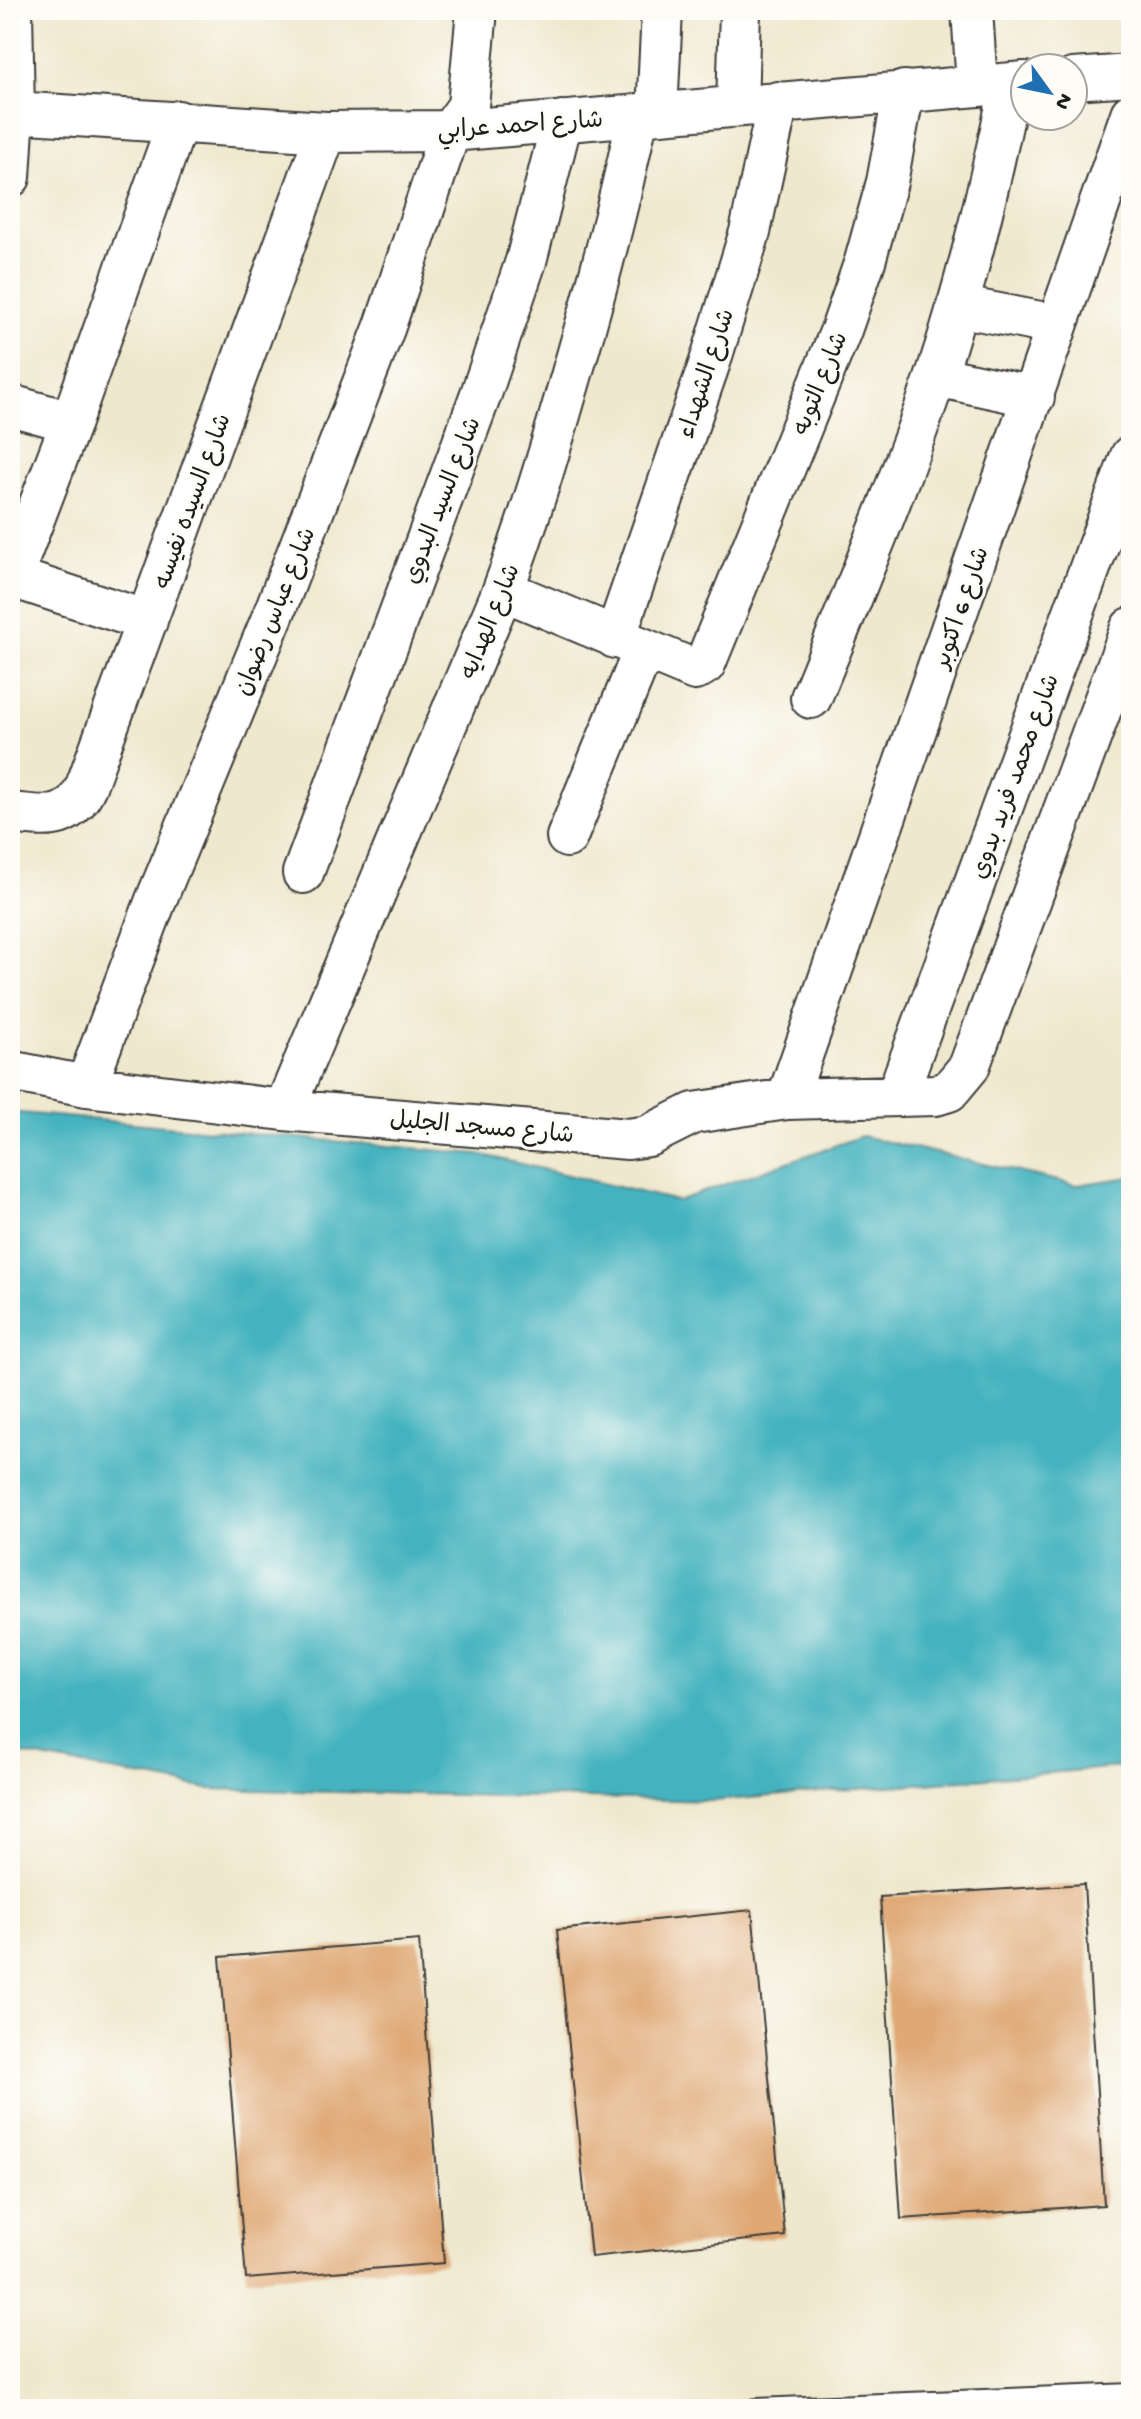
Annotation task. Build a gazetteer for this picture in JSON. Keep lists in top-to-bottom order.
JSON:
{
  "streets": {
    "street": [
      "شارع احمد عرابي",
      "شارع الشهداء",
      "شارع التوبه",
      "شارع السيد البدوي",
      "شارع السيده نفيسه",
      "شارع 6 اكتوبر",
      "شارع عباس رضوان",
      "شارع الهدايه",
      "شارع محمد فريد بدوي",
      "شارع مسجد الجليل"
    ]
  },
  "crossings": [
    ["شارع احمد عرابي", "شارع الشهداء"],
    ["شارع احمد عرابي", "شارع التوبه"],
    ["شارع احمد عرابي", "شارع السيد البدوي"],
    ["شارع احمد عرابي", "شارع السيده نفيسه"],
    ["شارع احمد عرابي", "شارع عباس رضوان"],
    ["شارع احمد عرابي", "شارع الهدايه"],
    ["شارع الشهداء", "شارع التوبه"],
    ["شارع 6 اكتوبر", "شارع مسجد الجليل"],
    ["شارع عباس رضوان", "شارع مسجد الجليل"],
    ["شارع الهدايه", "شارع مسجد الجليل"],
    ["شارع محمد فريد بدوي", "شارع مسجد الجليل"]
  ],
  "north": "bottom right"
}
